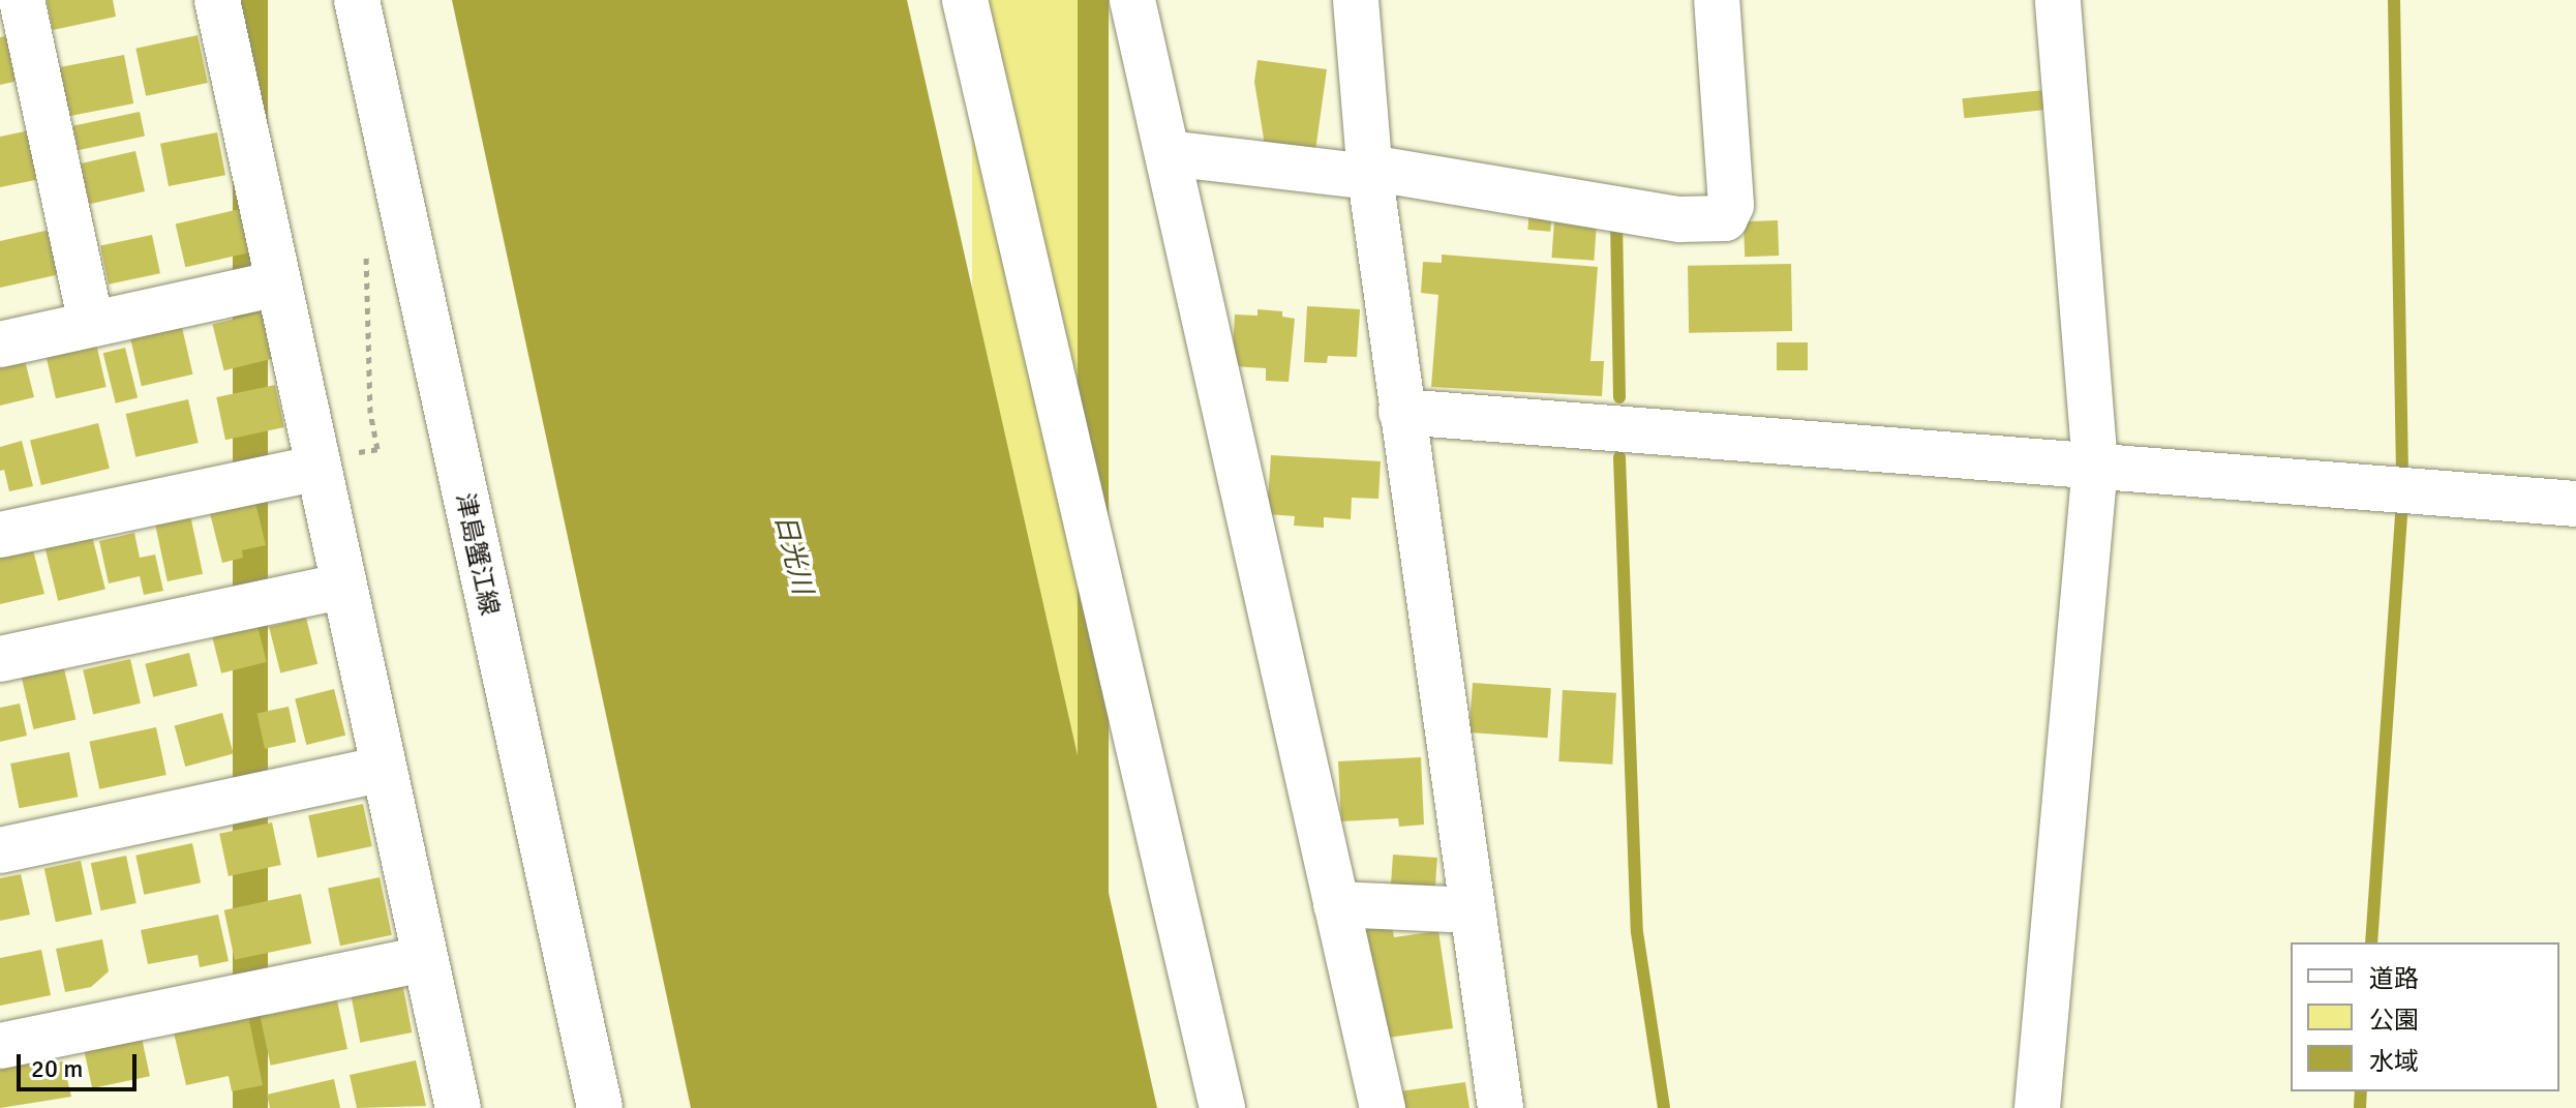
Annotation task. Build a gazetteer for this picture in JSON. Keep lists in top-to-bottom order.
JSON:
{
  "streets": {
    "street": ["津島蟹江線"]
  },
  "water": ["日光川"],
  "legend": ["道路", "公園", "水域"],
  "scale_bar": "20 m"
}
